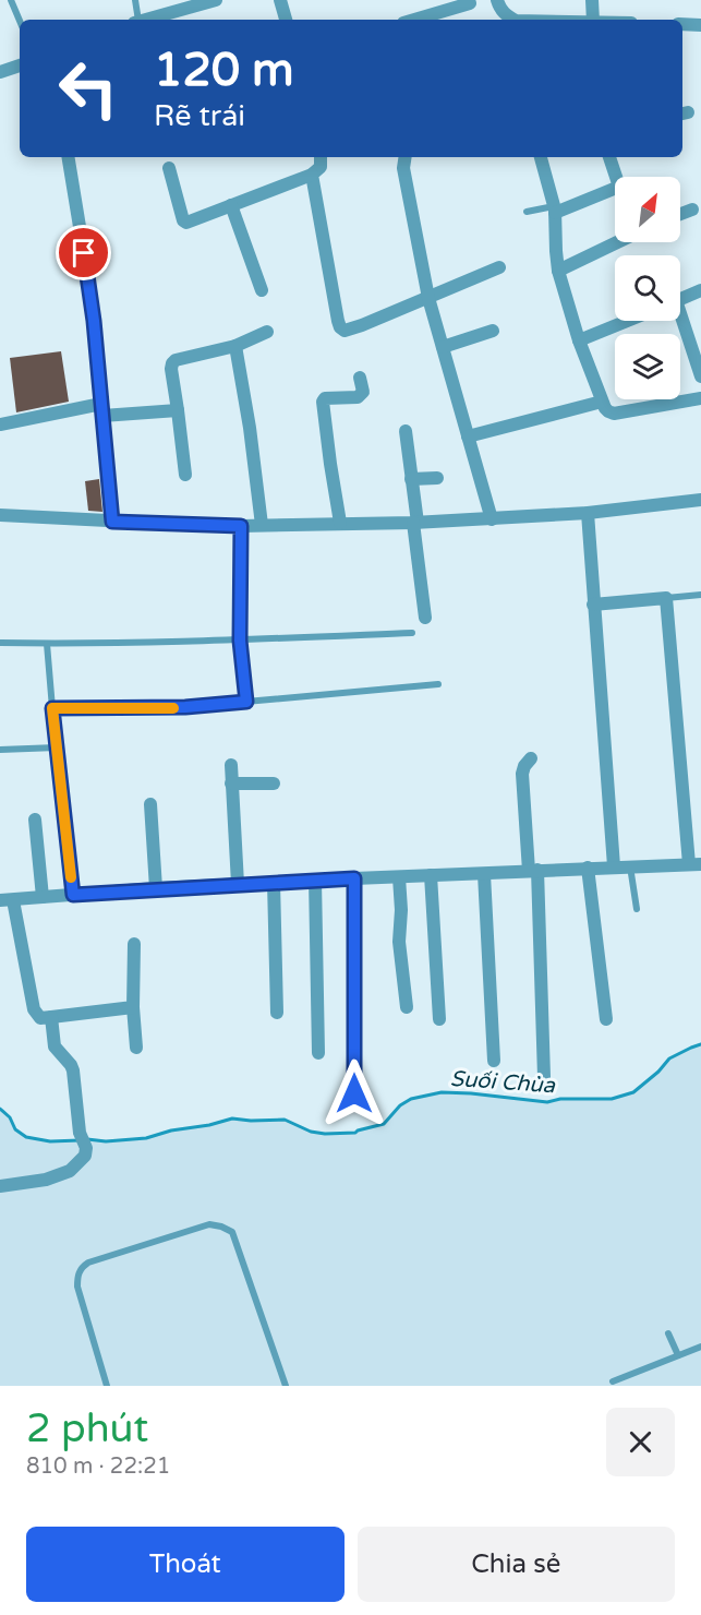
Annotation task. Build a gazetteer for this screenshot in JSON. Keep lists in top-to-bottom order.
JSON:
{
  "water": ["Suối Chùa"],
  "north": "top right",
  "page": {
    "turn": ["120 m", "Rẽ trái"],
    "heading": ["2 phút", "810 m · 22:21"],
    "buttons": ["Thoát", "Chia sẻ"]
  }
}
